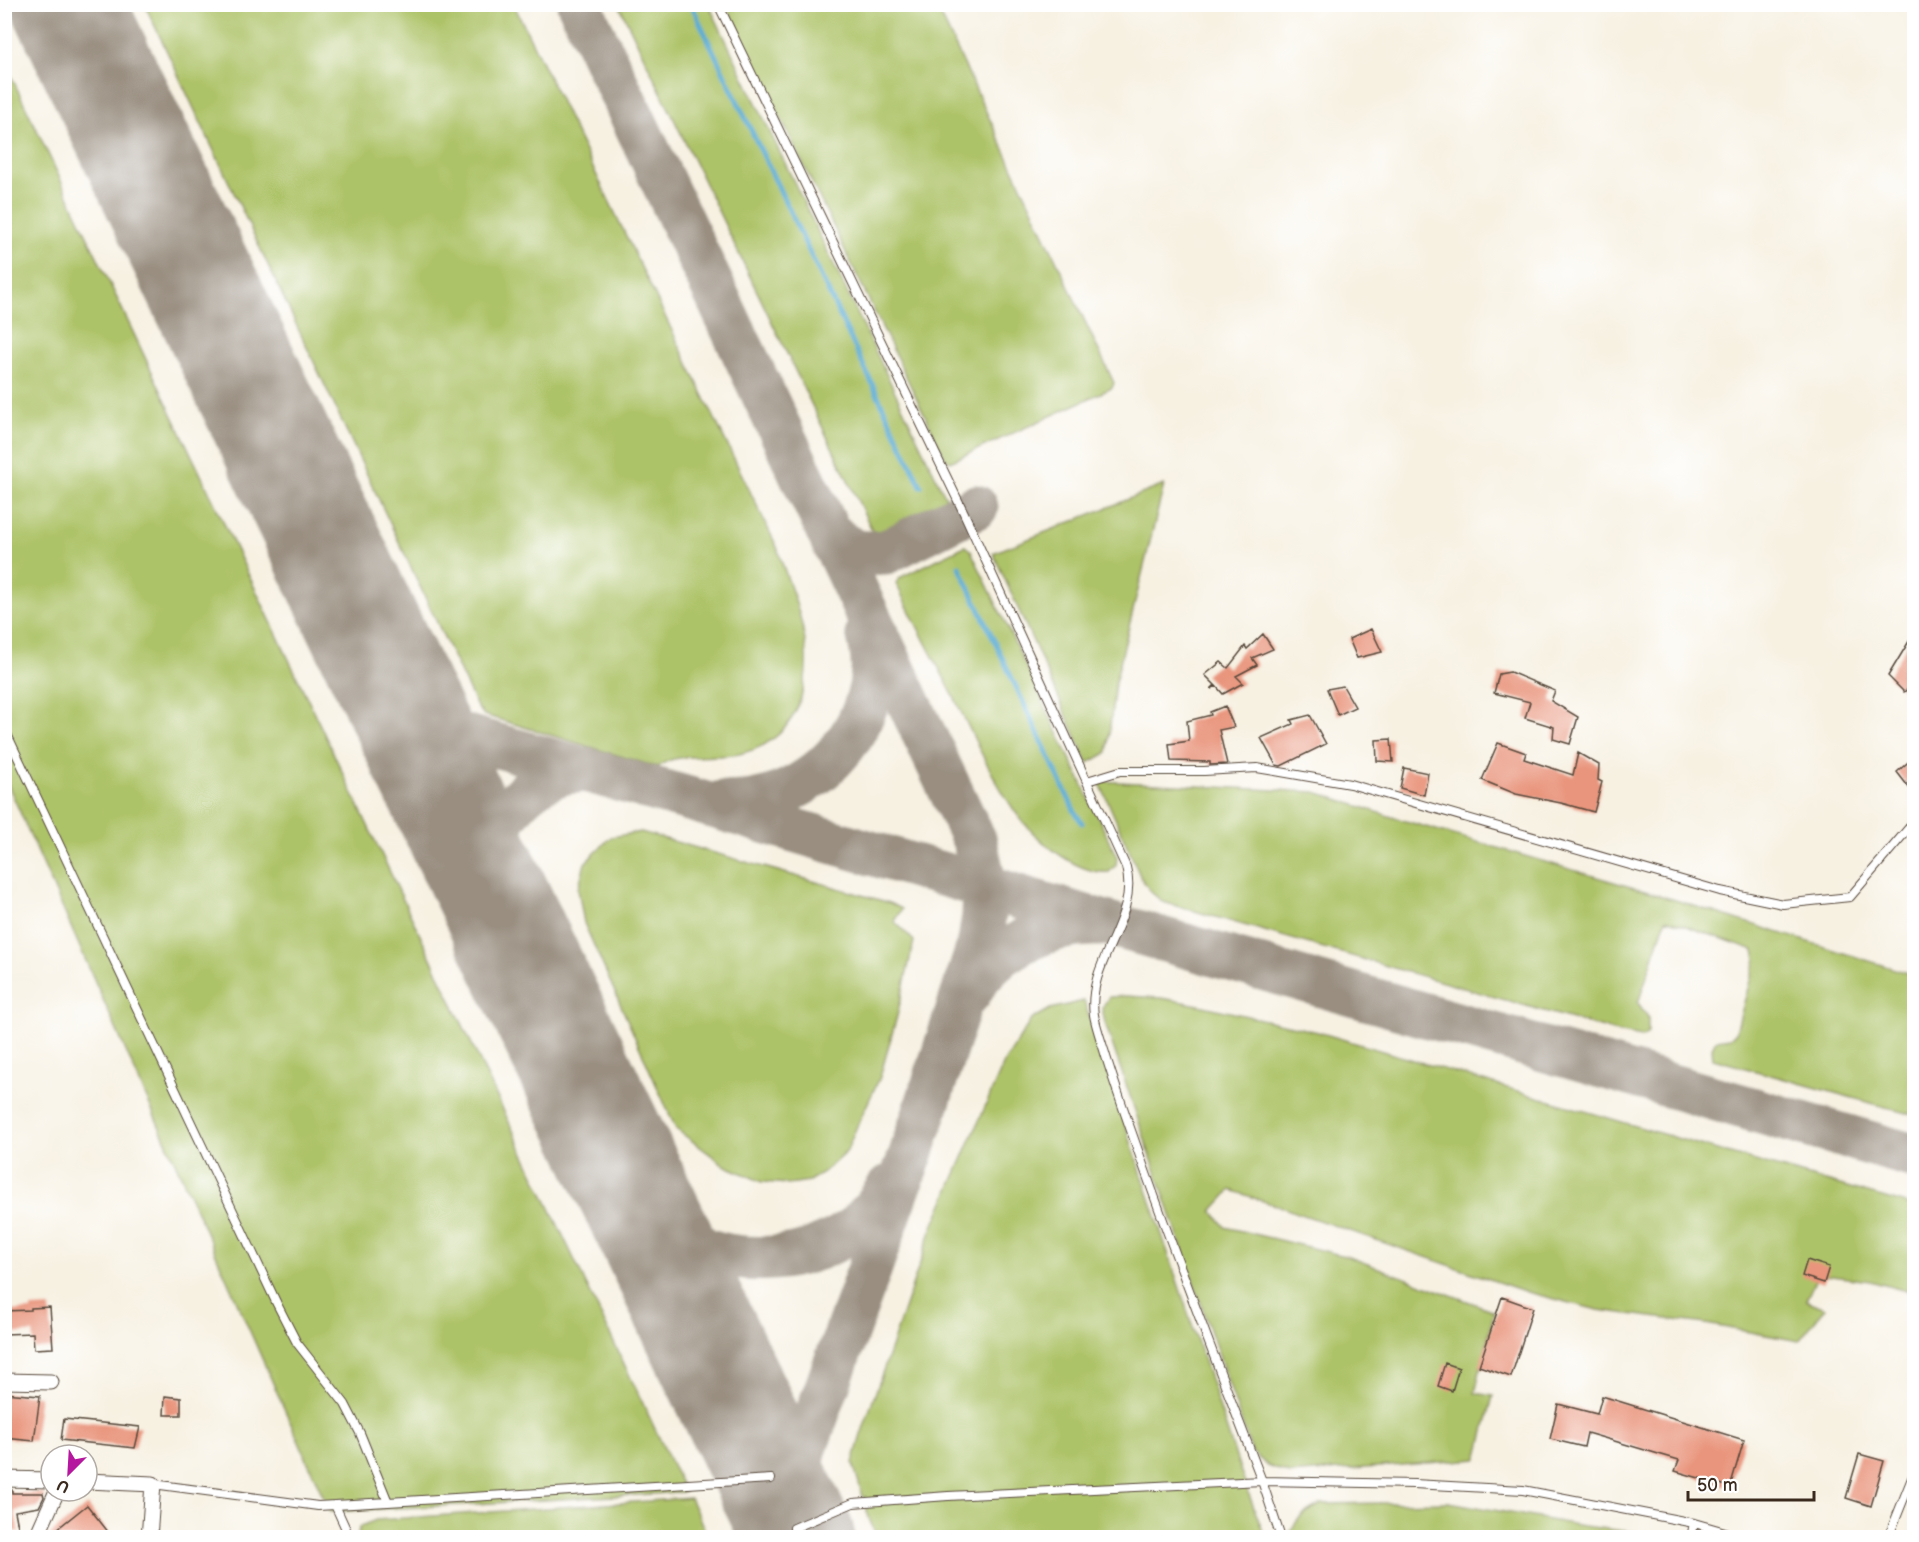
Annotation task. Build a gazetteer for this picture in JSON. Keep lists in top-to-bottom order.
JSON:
{
  "scale_bar": "50 m",
  "north": "bottom left"
}
